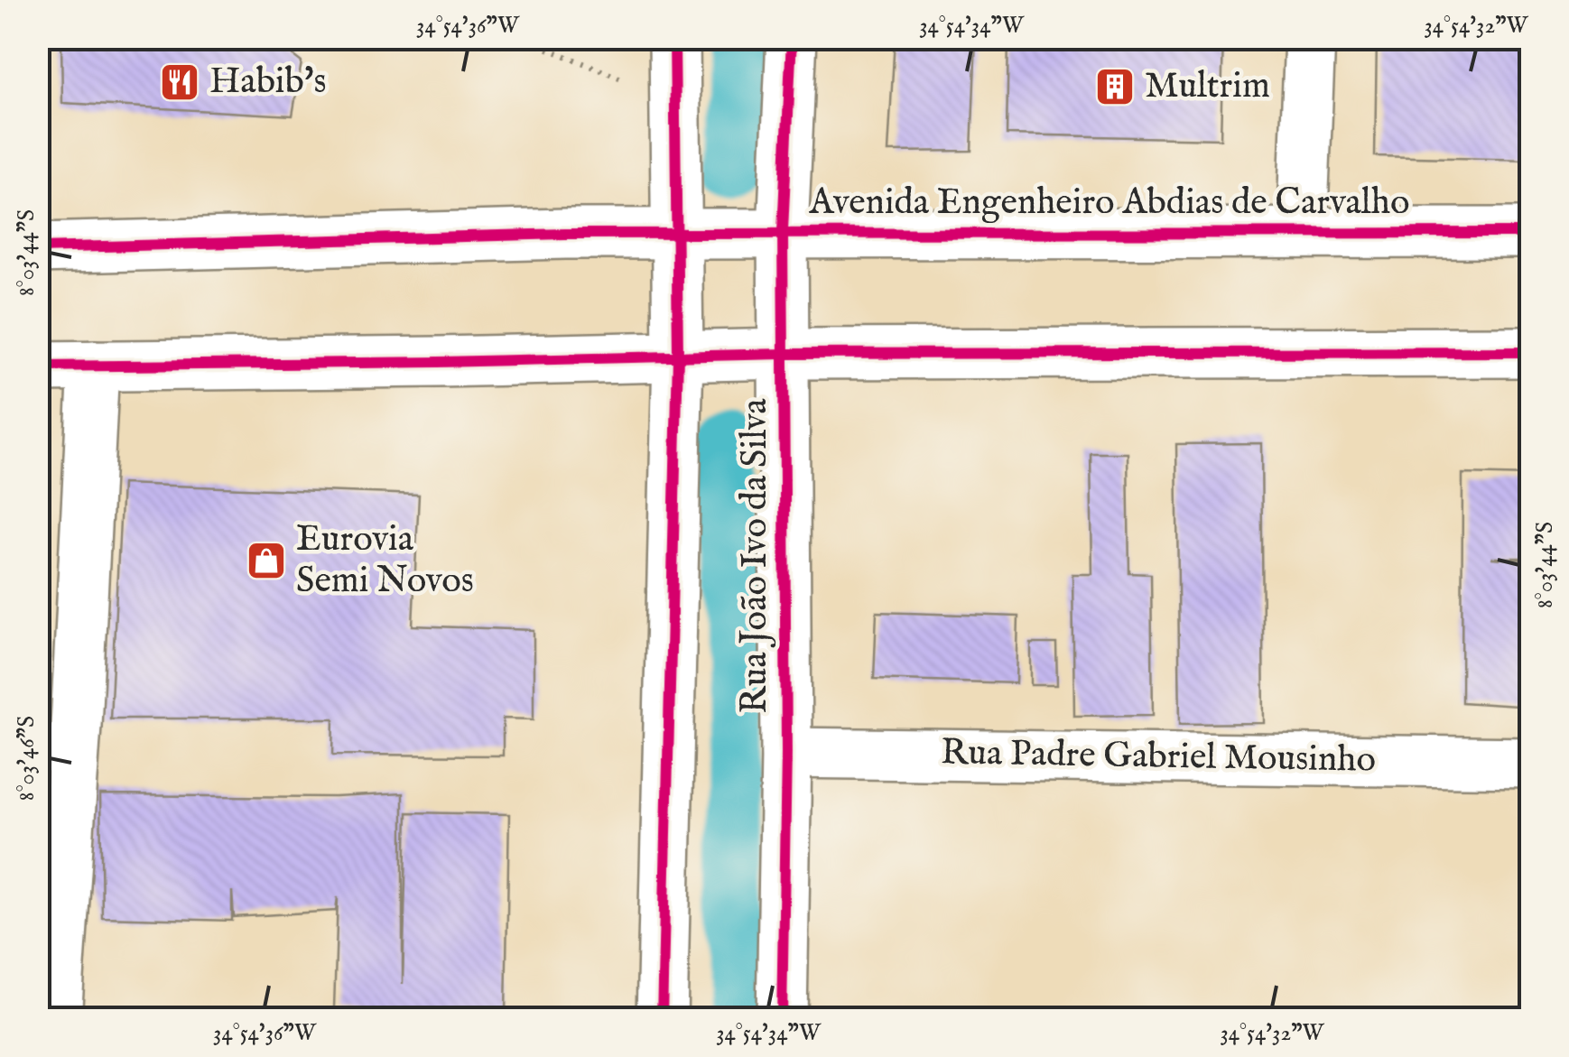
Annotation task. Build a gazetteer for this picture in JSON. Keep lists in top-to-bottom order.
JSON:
{
  "streets": {
    "main road": ["Avenida Engenheiro Abdias de Carvalho", "Rua João Ivo da Silva", "Rua Padre Gabriel Mousinho"]
  },
  "crossings": [
    ["Avenida Engenheiro Abdias de Carvalho", "Rua João Ivo da Silva"],
    ["Rua João Ivo da Silva", "Rua Padre Gabriel Mousinho"]
  ],
  "places": {
    "restaurant": ["Habib's"],
    "building": ["Multrim"],
    "shop": ["Eurovia Semi Novos"]
  },
  "coordinates": [
    "34°54'36\"W",
    "34°54'34\"W",
    "34°54'32\"W",
    "8°03'44\"S",
    "8°03'46\"S"
  ]
}
